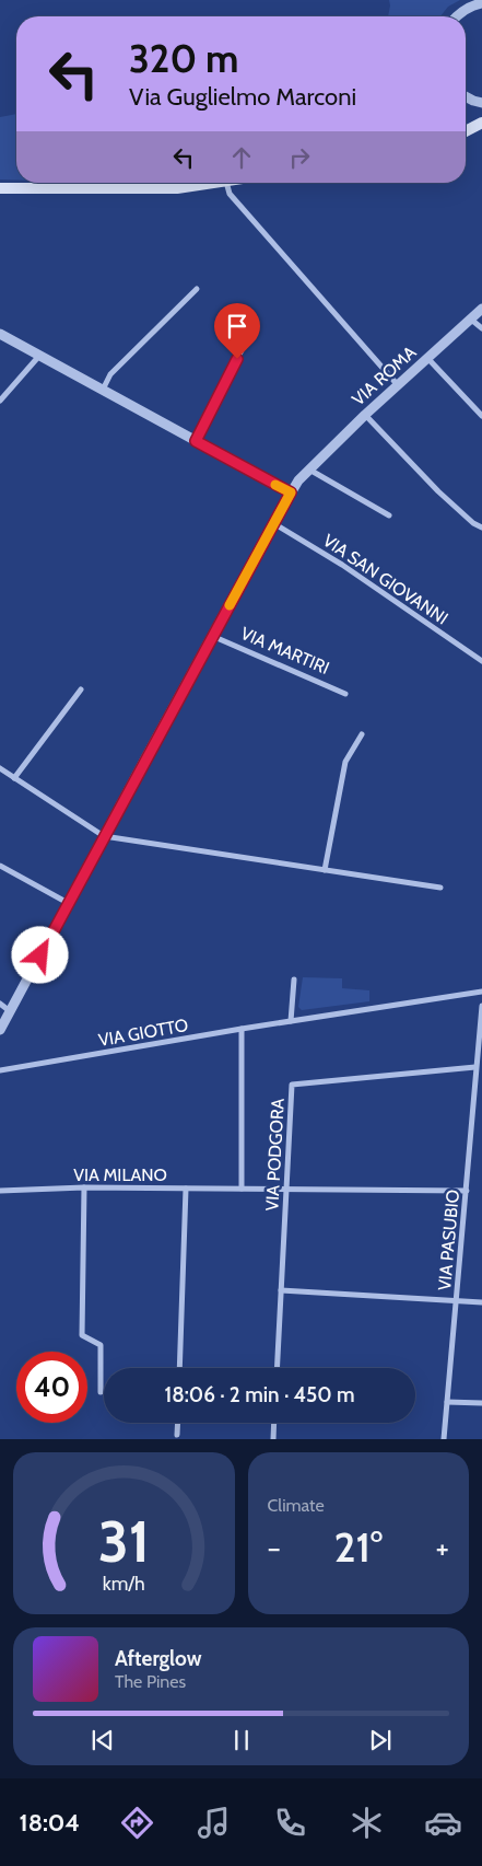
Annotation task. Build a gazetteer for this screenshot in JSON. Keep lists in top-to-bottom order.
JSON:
{
  "streets": {
    "street": [
      "VIA ROMA",
      "VIA SAN GIOVANNI",
      "VIA MARTIRI",
      "VIA GIOTTO",
      "VIA PODGORA",
      "VIA MILANO",
      "VIA PASUBIO"
    ]
  },
  "crossings": [
    ["VIA ROMA", "VIA MARTIRI"],
    ["VIA SAN GIOVANNI", "VIA MARTIRI"],
    ["VIA PODGORA", "VIA MILANO"],
    ["VIA PODGORA", "VIA PASUBIO"],
    ["VIA MILANO", "VIA PASUBIO"]
  ],
  "page": {
    "turn": ["320 m", "Via Guglielmo Marconi"],
    "limit": "40",
    "trip": "18:06 · 2 min · 450 m",
    "tile": "Climate",
    "heat": ["−", "21°", "+"],
    "song": ["Afterglow", "The Pines"],
    "tabs": "18:04",
    "gauge": ["31", "km/h"]
  }
}
